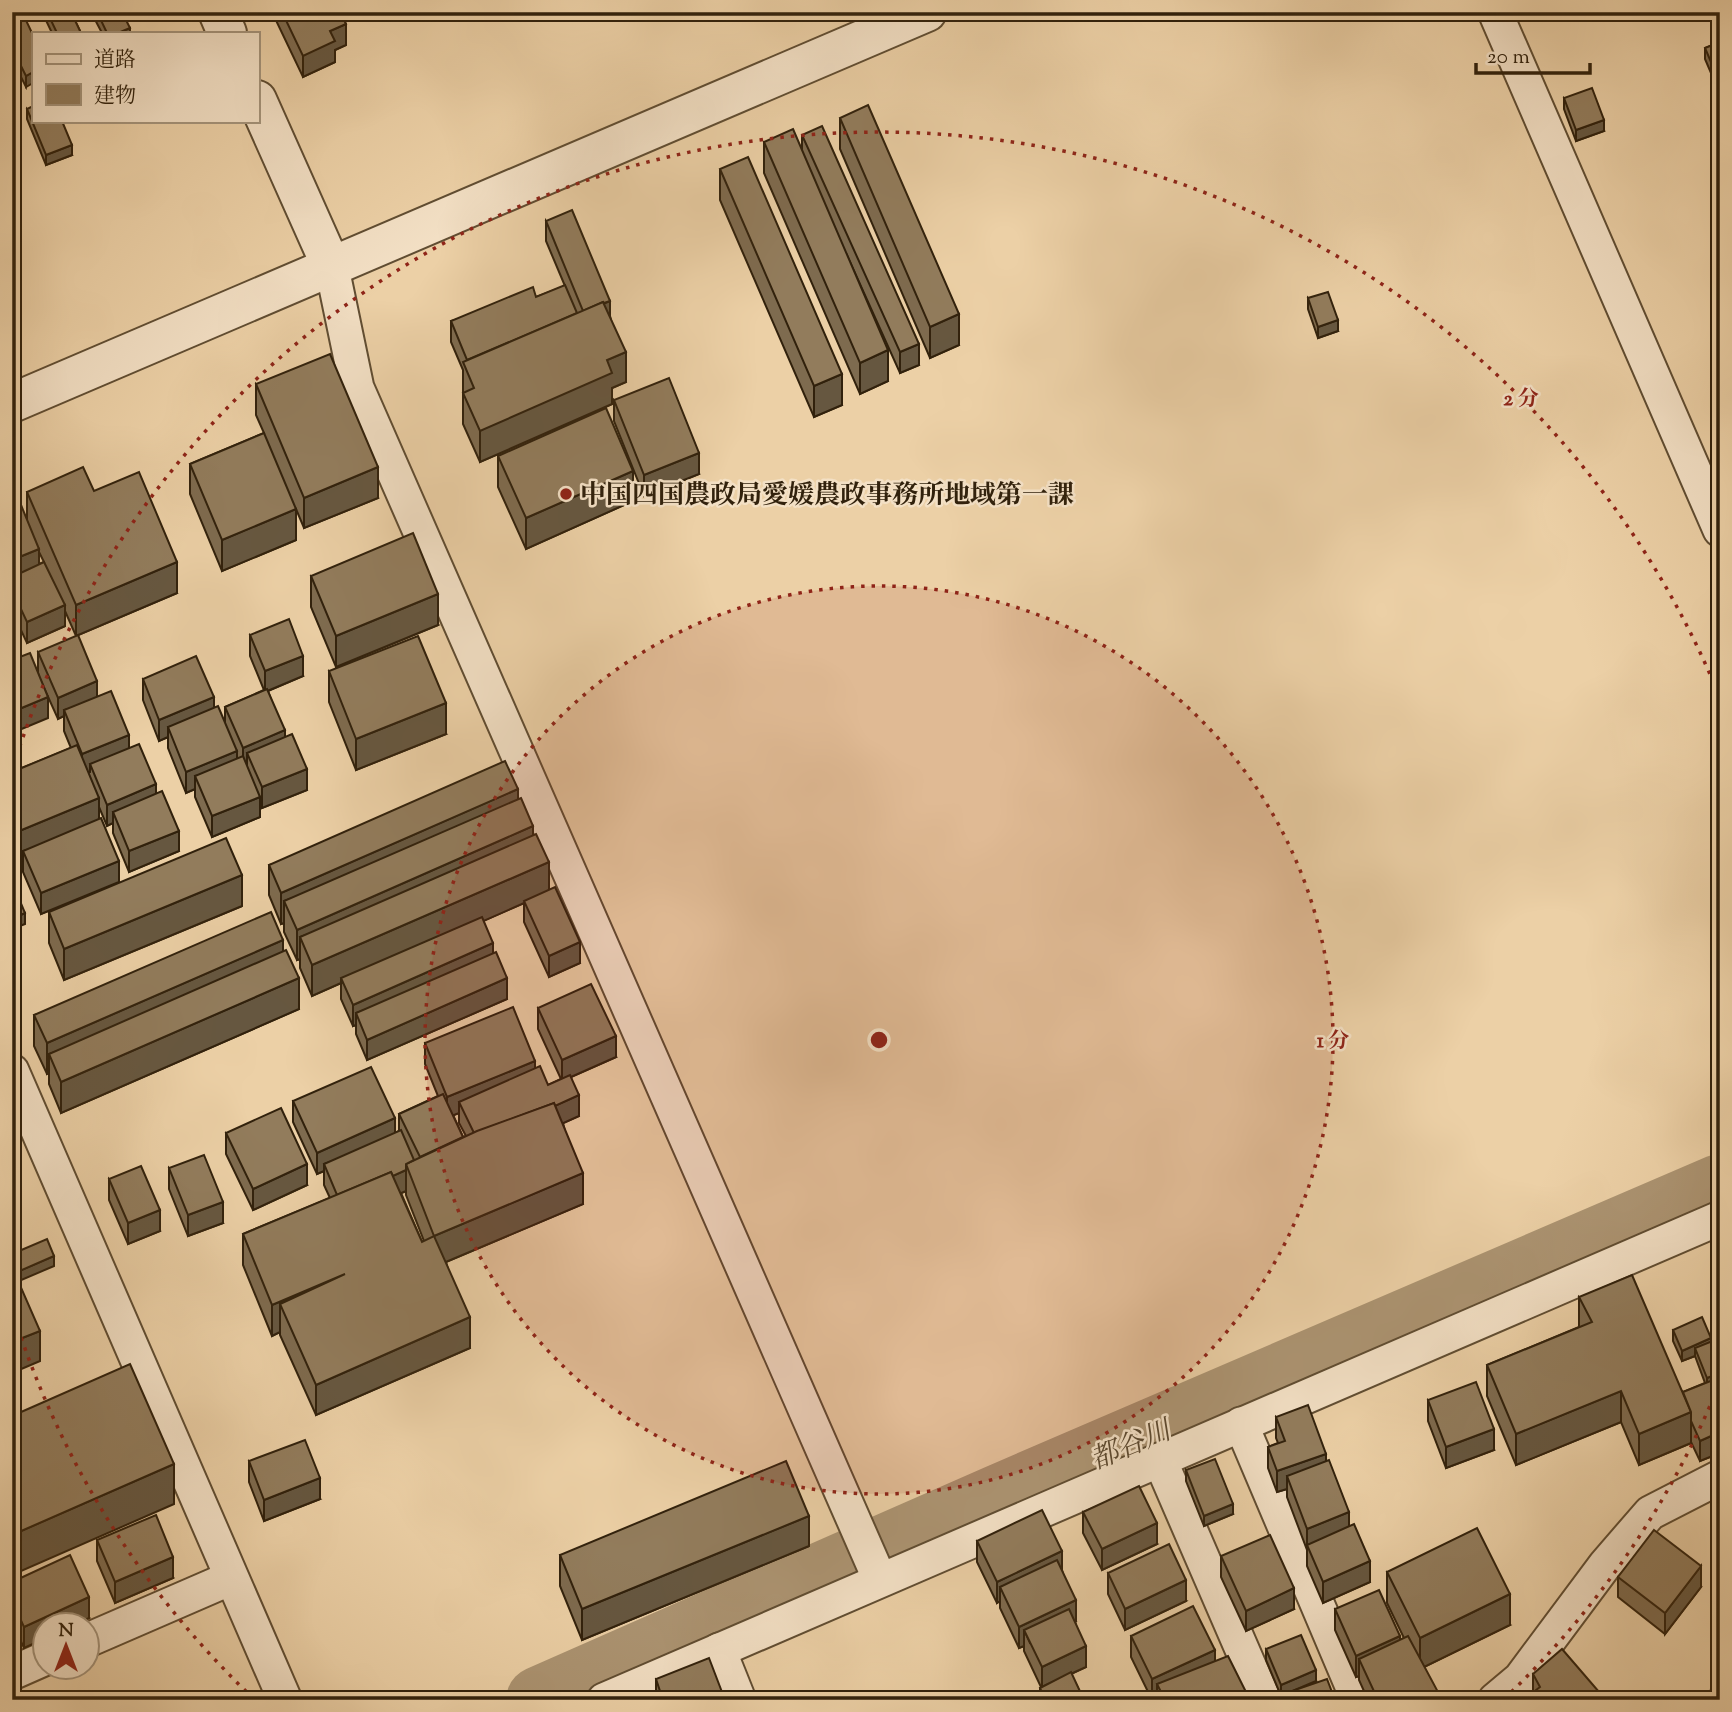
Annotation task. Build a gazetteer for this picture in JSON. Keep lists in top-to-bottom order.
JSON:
{
  "water": ["都谷川"],
  "places": ["中国四国農政局愛媛農政事務所地域第一課"],
  "legend": ["道路", "建物"],
  "scale_bar": "20 m",
  "north": "top",
  "rings": ["2 分", "1 分"]
}
